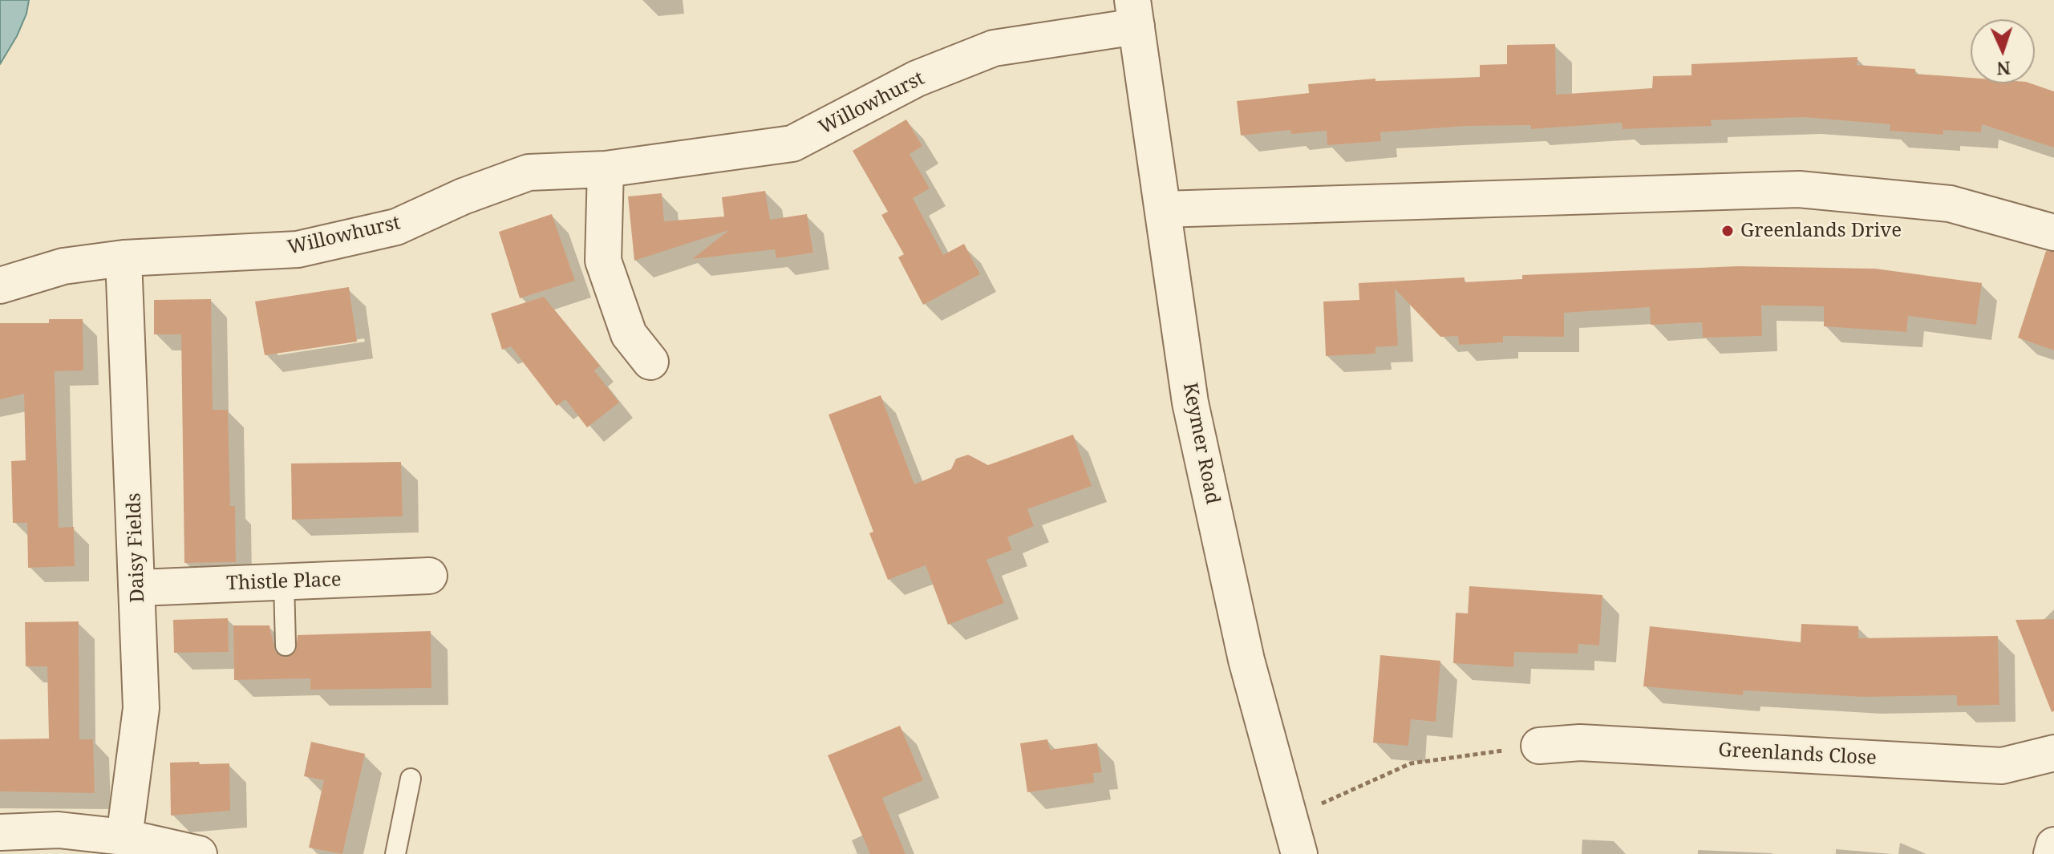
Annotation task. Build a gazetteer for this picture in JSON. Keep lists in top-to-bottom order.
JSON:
{
  "streets": {
    "street": [
      "Willowhurst",
      "Keymer Road",
      "Daisy Fields",
      "Thistle Place",
      "Greenlands Close"
    ]
  },
  "crossings": [
    ["Willowhurst", "Keymer Road"],
    ["Willowhurst", "Daisy Fields"],
    ["Daisy Fields", "Thistle Place"]
  ],
  "places": ["Greenlands Drive"],
  "north": "bottom"
}
